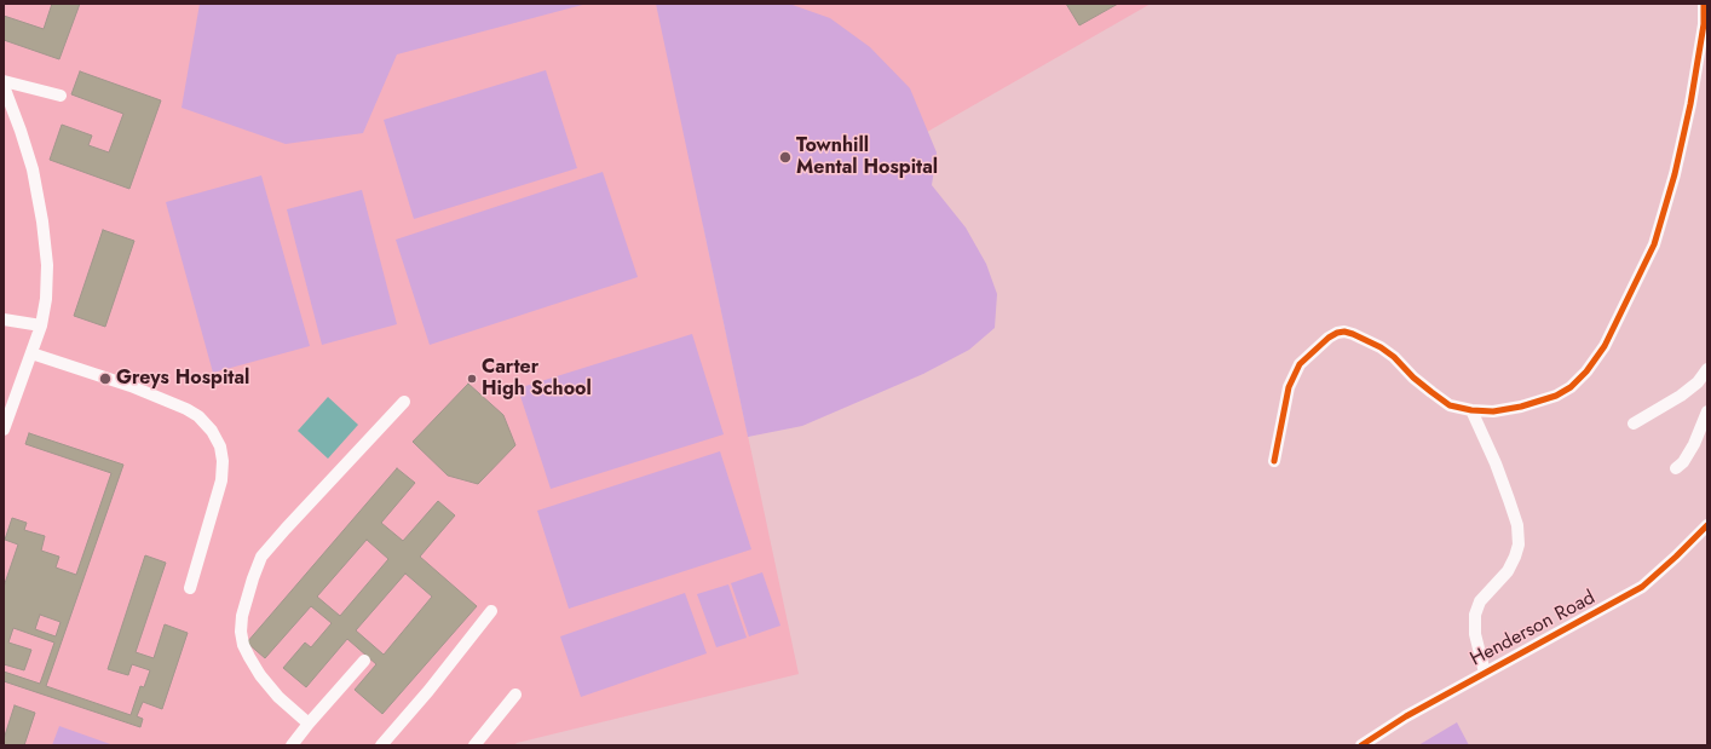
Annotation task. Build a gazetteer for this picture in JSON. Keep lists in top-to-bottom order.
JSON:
{
  "streets": {
    "street": ["Henderson Road"]
  },
  "places": ["Townhill Mental Hospital", "Greys Hospital", "Carter High School"]
}
